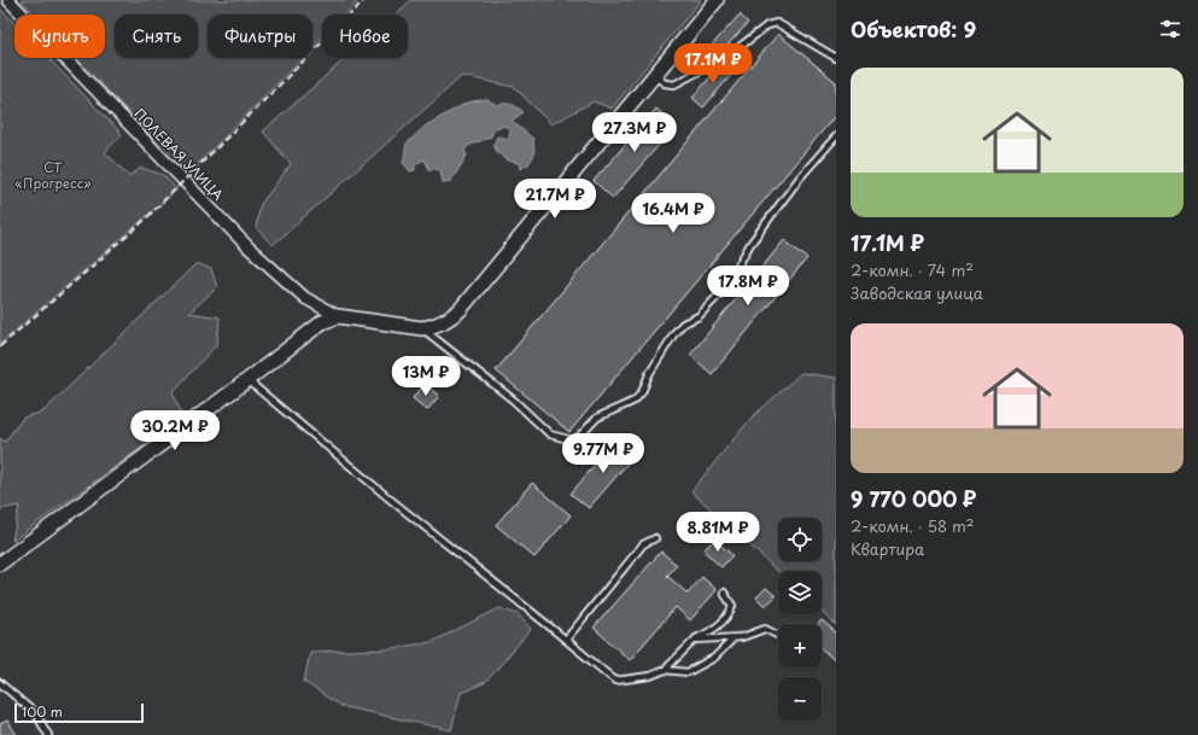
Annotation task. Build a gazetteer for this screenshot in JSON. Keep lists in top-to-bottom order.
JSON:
{
  "streets": {
    "street": ["ПОЛЕВАЯ УЛИЦА"]
  },
  "parks": ["СТ «Прогресс»"],
  "scale_bar": "100 m",
  "page": {
    "heading": "Объектов: 9",
    "chip": [
      "Купить",
      "Снять",
      "Фильтры",
      "Новое"
    ],
    "price": [
      "17.1M ₽",
      "27.3M ₽",
      "21.7M ₽",
      "16.4M ₽",
      "17.8M ₽",
      "13M ₽",
      "30.2M ₽",
      "9.77M ₽",
      "8.81M ₽"
    ],
    "list": [
      {
        "name": "17.1M ₽",
        "note": "2-комн. · 74 m² · Заводская улица"
      },
      {
        "name": "9 770 000 ₽",
        "note": "2-комн. · 58 m² · Квартира"
      }
    ],
    "map_buttons": ["+", "−"],
    "scale": "100 m"
  }
}
